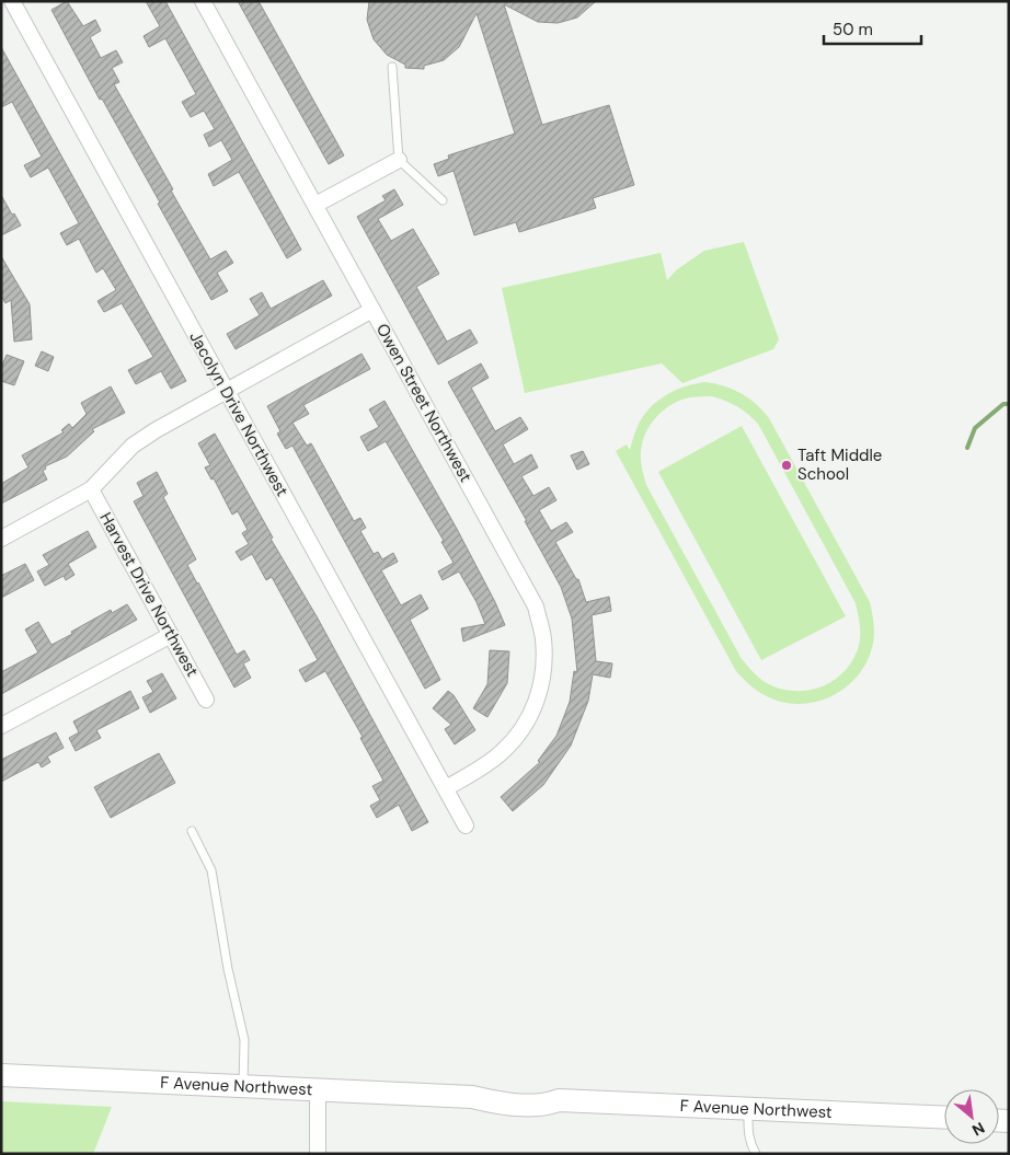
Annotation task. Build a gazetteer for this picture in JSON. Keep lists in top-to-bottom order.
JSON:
{
  "streets": {
    "main road": ["F Avenue Northwest"],
    "street": ["Owen Street Northwest", "Jacolyn Drive Northwest", "Harvest Drive Northwest"]
  },
  "crossings": [
    ["Owen Street Northwest", "Jacolyn Drive Northwest"]
  ],
  "places": ["Taft Middle School"],
  "scale_bar": "50 m",
  "north": "bottom right"
}
